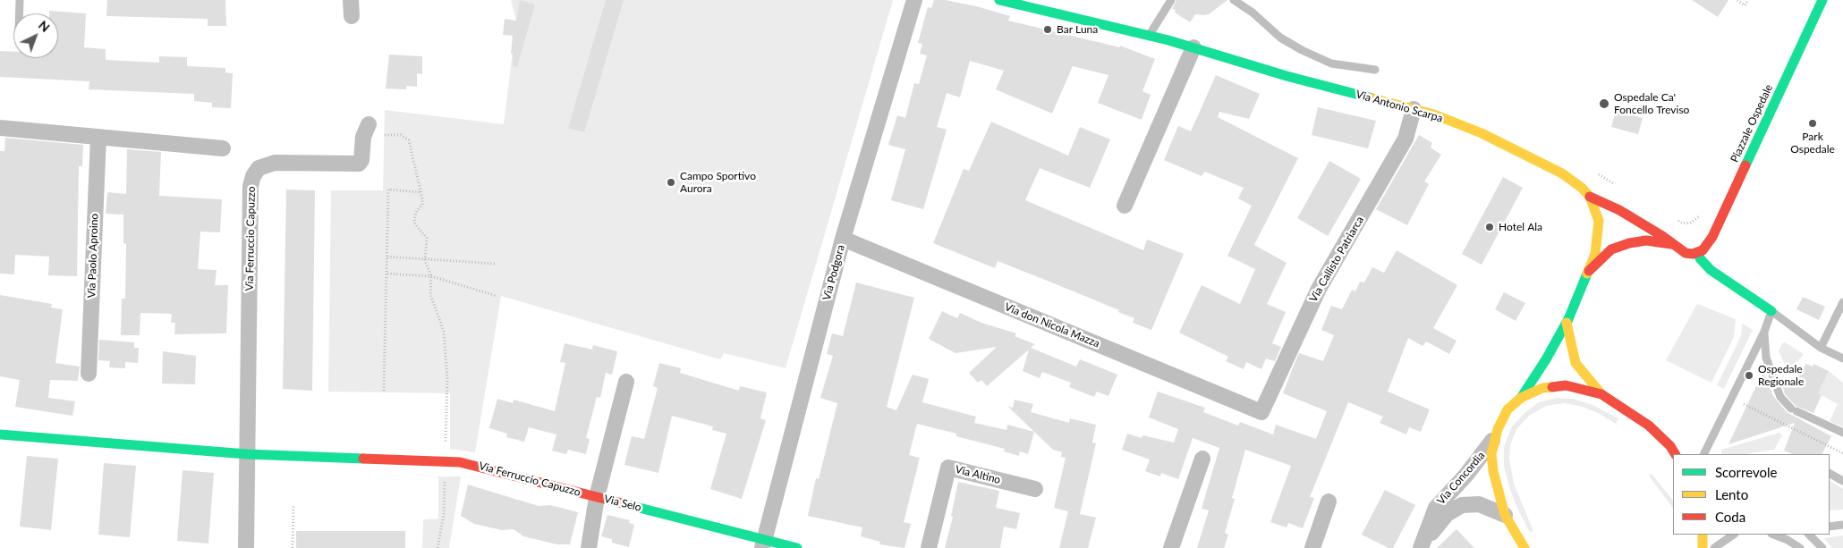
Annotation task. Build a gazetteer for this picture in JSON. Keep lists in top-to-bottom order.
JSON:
{
  "streets": {
    "street": [
      "Via Antonio Scarpa",
      "Piazzale Ospedale",
      "Via Ferruccio Capuzzo",
      "Via Paolo Aproino",
      "Via Callisto Patriarca",
      "Via Podgora",
      "Via don Nicola Mazza",
      "Via Altino",
      "Via Concordia",
      "Via Selo"
    ]
  },
  "crossings": [
    ["Via Antonio Scarpa", "Via Callisto Patriarca"],
    ["Via Ferruccio Capuzzo", "Via Selo"],
    ["Via Callisto Patriarca", "Via don Nicola Mazza"],
    ["Via Podgora", "Via don Nicola Mazza"],
    ["Via Podgora", "Via Selo"]
  ],
  "places": [
    "Bar Luna",
    "Ospedale Ca' Foncello Treviso",
    "Park Ospedale",
    "Campo Sportivo Aurora",
    "Hotel Ala",
    "Ospedale Regionale"
  ],
  "legend": ["Scorrevole", "Lento", "Coda"],
  "north": "top right"
}
